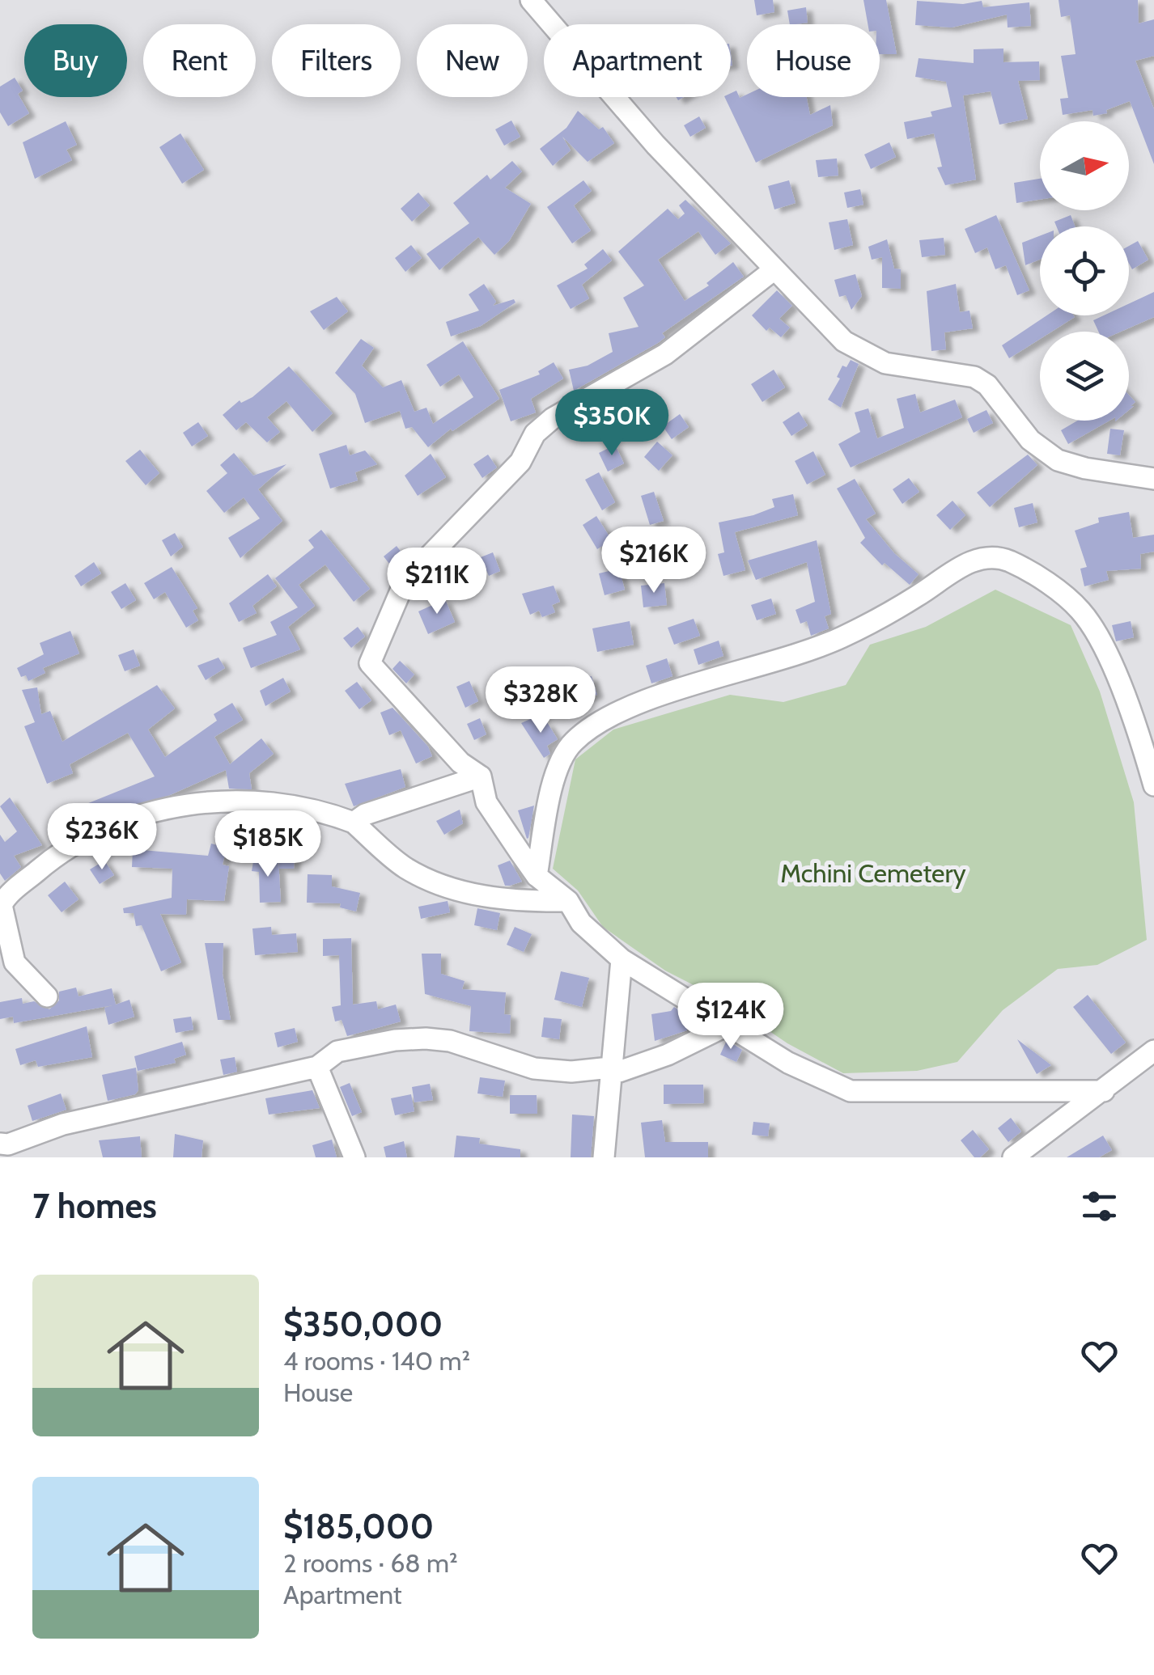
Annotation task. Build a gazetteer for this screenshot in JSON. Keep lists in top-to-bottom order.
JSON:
{
  "parks": ["Mchini Cemetery"],
  "north": "right",
  "page": {
    "chip": [
      "Buy",
      "Rent",
      "Filters",
      "New",
      "Apartment",
      "House"
    ],
    "price": [
      "$350K",
      "$216K",
      "$211K",
      "$328K",
      "$236K",
      "$185K",
      "$124K"
    ],
    "heading": "7 homes",
    "list": [
      {
        "name": "$350,000",
        "note": "4 rooms · 140 m² · House"
      },
      {
        "name": "$185,000",
        "note": "2 rooms · 68 m² · Apartment"
      }
    ]
  }
}
